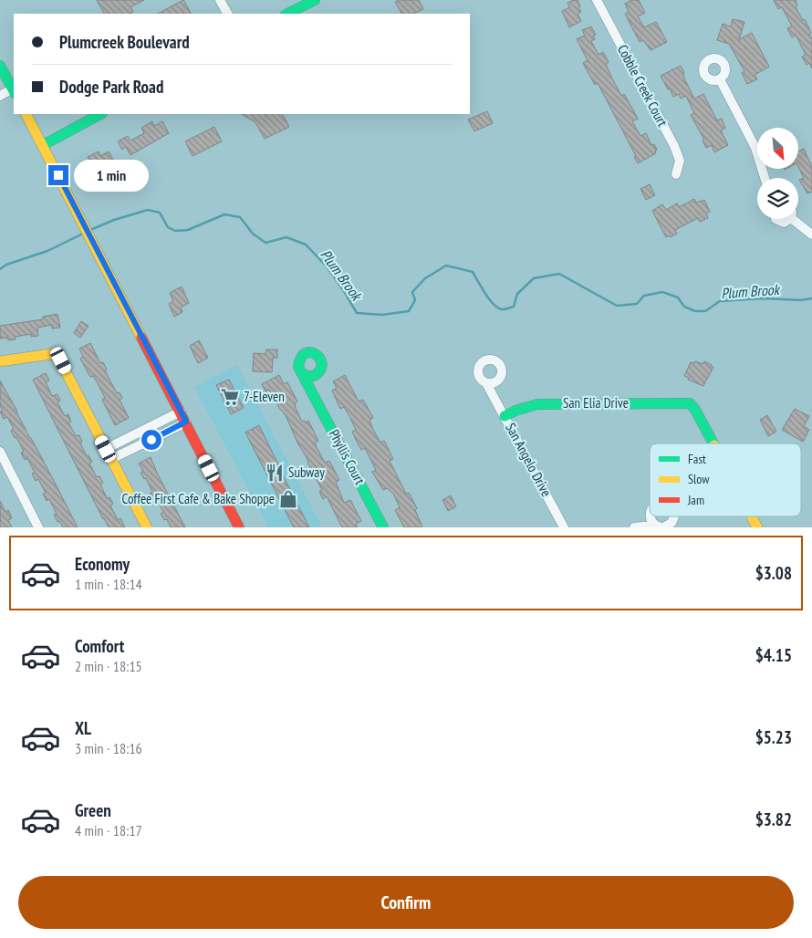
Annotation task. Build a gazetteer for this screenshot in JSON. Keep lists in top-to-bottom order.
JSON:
{
  "streets": {
    "street": [
      "Cobble Creek Court",
      "San Elia Drive",
      "Phyllis Court",
      "San Angelo Drive"
    ]
  },
  "crossings": [
    ["San Elia Drive", "San Angelo Drive"]
  ],
  "water": ["Plum Brook"],
  "places": {
    "supermarket": ["7-Eleven"],
    "restaurant": ["Subway"],
    "shop": ["Coffee First Cafe & Bake Shoppe"]
  },
  "legend": ["Fast", "Slow", "Jam"],
  "north": "bottom right",
  "page": {
    "banner": ["Plumcreek Boulevard", "Dodge Park Road"],
    "bubble": "1 min",
    "list": [
      {
        "name": "Economy",
        "note": "1 min · 18:14",
        "value": "$3.08"
      },
      {
        "name": "Comfort",
        "note": "2 min · 18:15",
        "value": "$4.15"
      },
      {
        "name": "XL",
        "note": "3 min · 18:16",
        "value": "$5.23"
      },
      {
        "name": "Green",
        "note": "4 min · 18:17",
        "value": "$3.82"
      }
    ],
    "buttons": "Confirm"
  }
}
